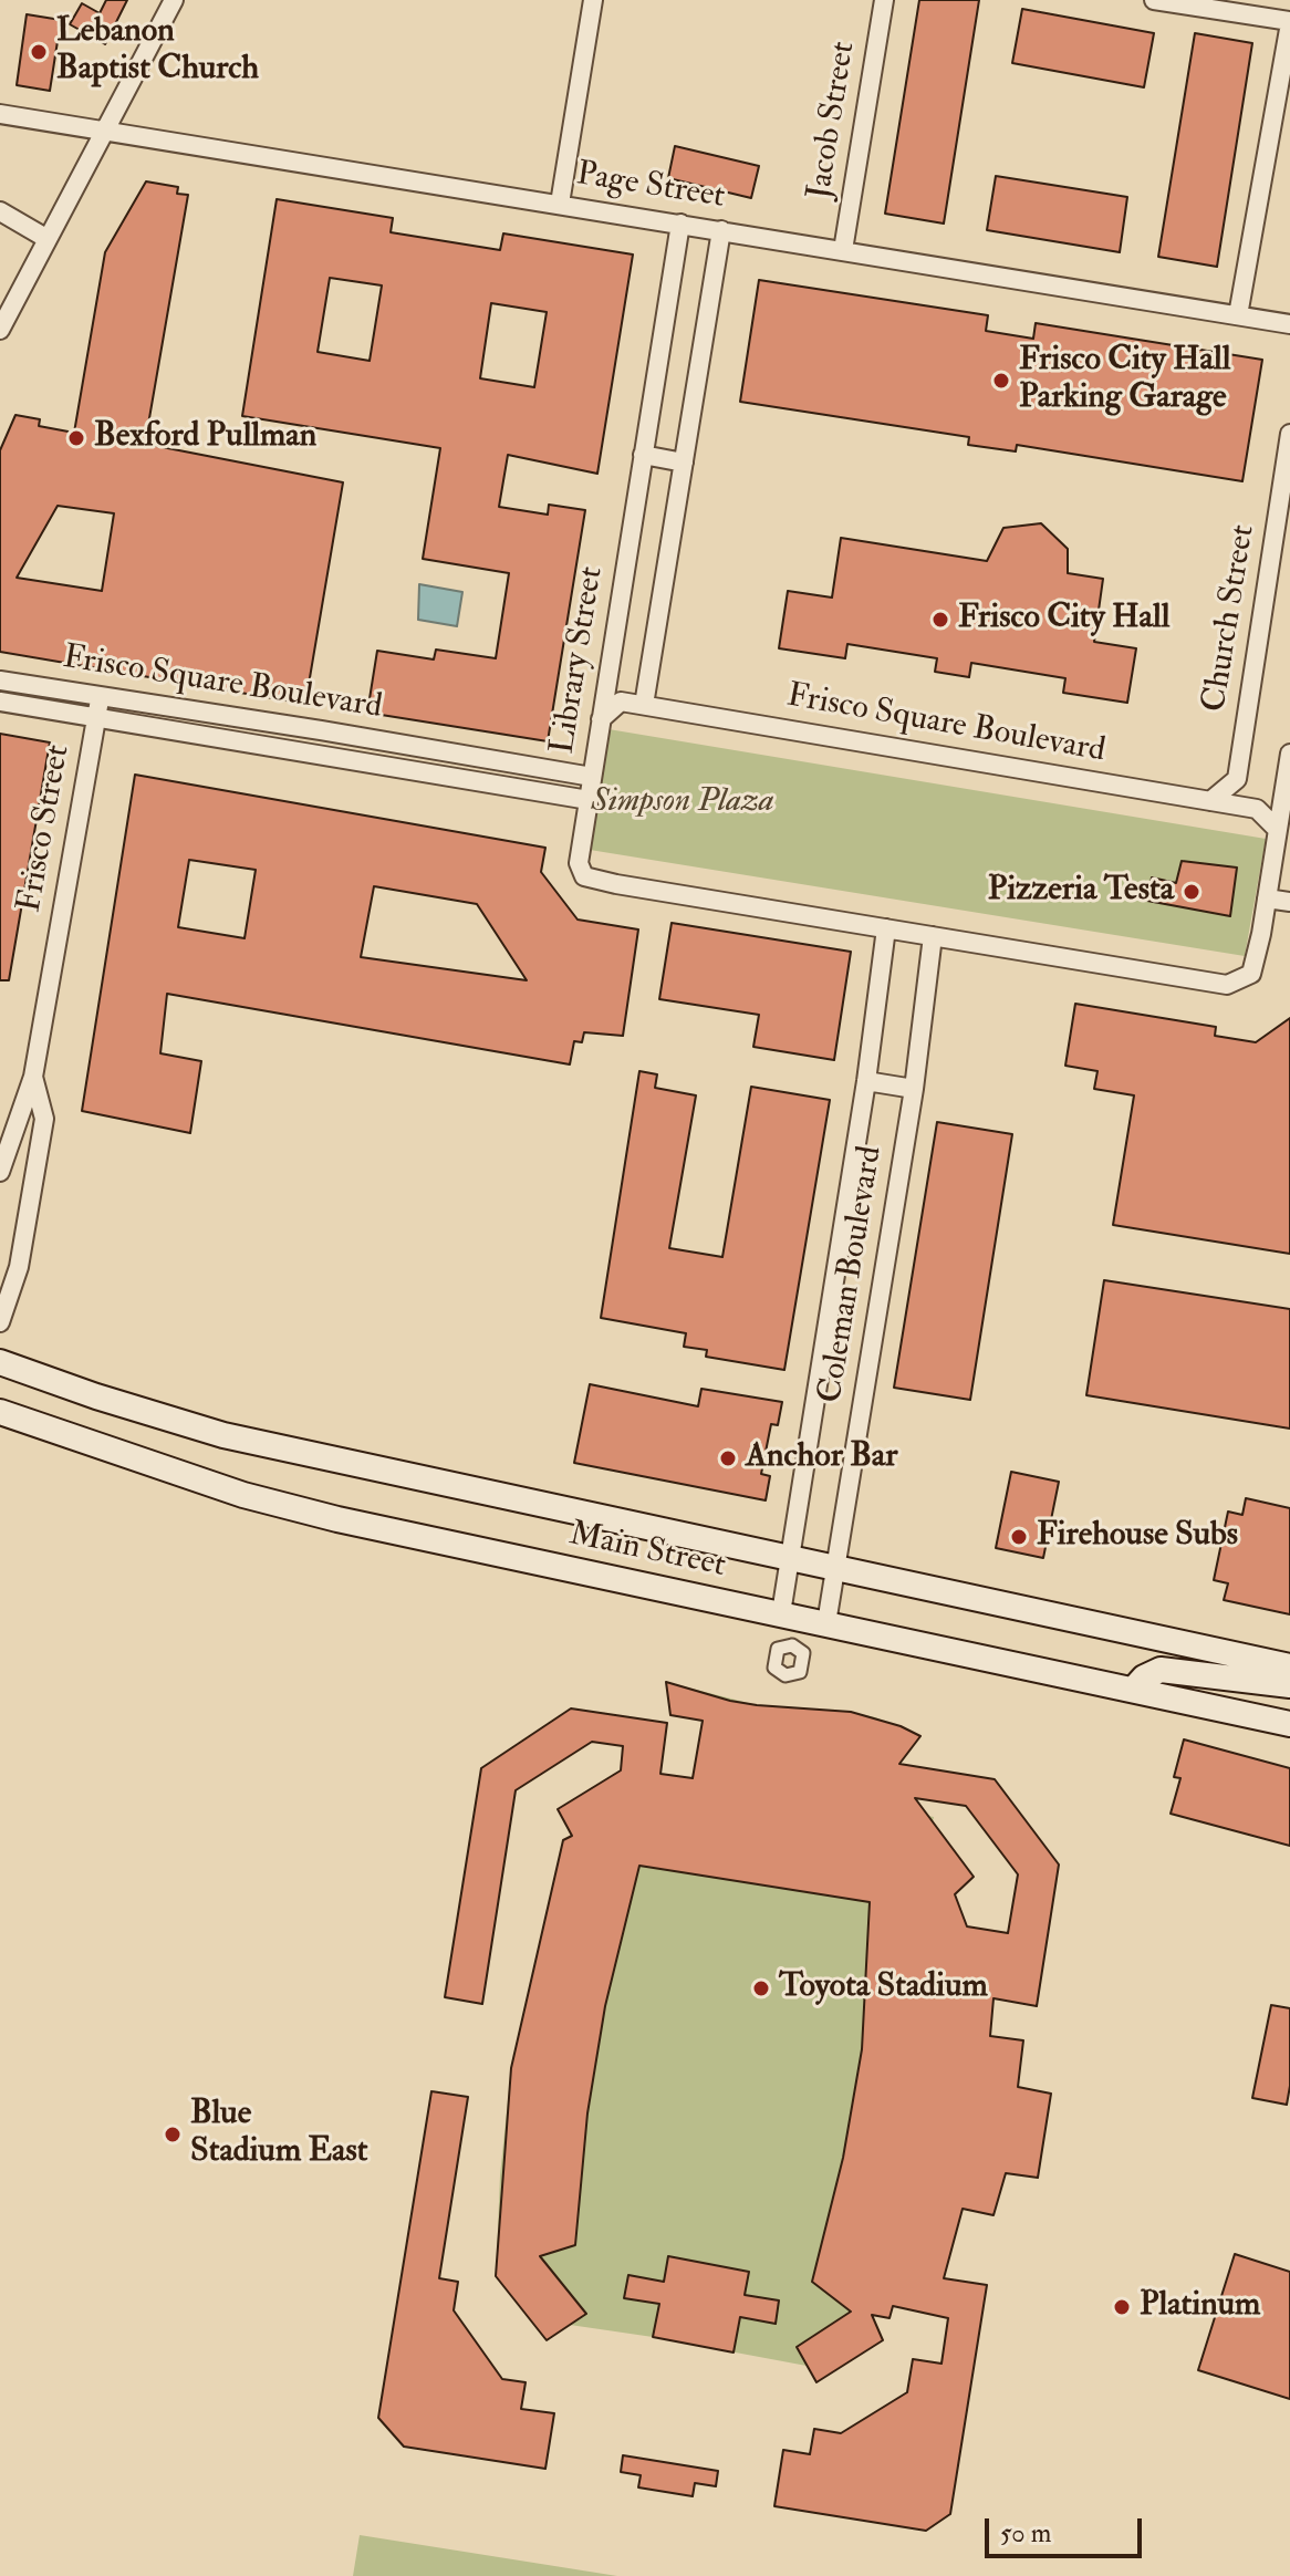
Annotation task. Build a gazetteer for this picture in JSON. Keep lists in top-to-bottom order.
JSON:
{
  "streets": {
    "main road": ["Main Street"],
    "street": [
      "Jacob Street",
      "Page Street",
      "Church Street",
      "Library Street",
      "Frisco Square Boulevard",
      "Frisco Street",
      "Coleman Boulevard"
    ]
  },
  "crossings": [
    ["Jacob Street", "Page Street"],
    ["Page Street", "Library Street"],
    ["Church Street", "Frisco Square Boulevard"],
    ["Library Street", "Frisco Square Boulevard"],
    ["Library Street", "Coleman Boulevard"],
    ["Frisco Square Boulevard", "Frisco Street"],
    ["Coleman Boulevard", "Main Street"]
  ],
  "parks": ["Simpson Plaza"],
  "places": [
    "Lebanon Baptist Church",
    "Frisco City Hall Parking Garage",
    "Bexford Pullman",
    "Frisco City Hall",
    "Pizzeria Testa",
    "Anchor Bar",
    "Firehouse Subs",
    "Toyota Stadium",
    "Blue Stadium East",
    "Platinum"
  ],
  "scale_bar": "50 m"
}
